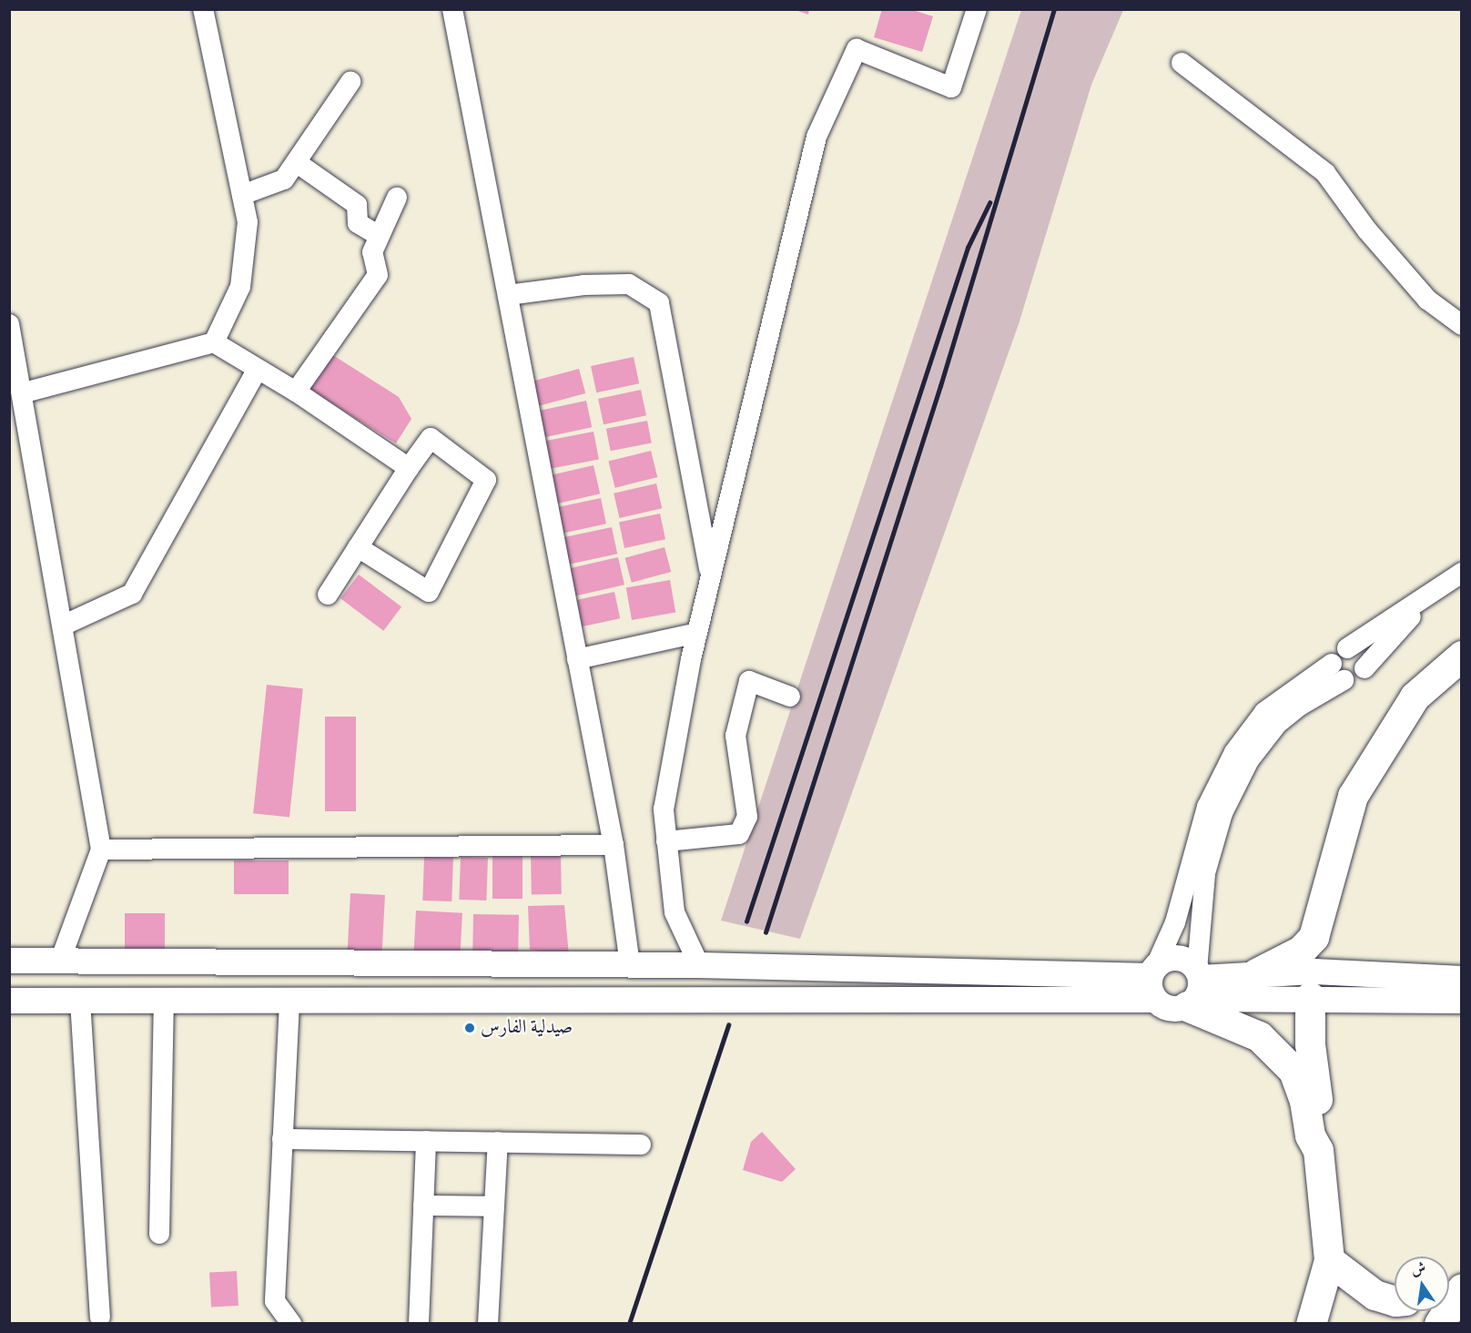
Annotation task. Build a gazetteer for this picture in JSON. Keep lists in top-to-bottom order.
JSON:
{
  "places": ["صيدلية الفارس"],
  "north": "top"
}
